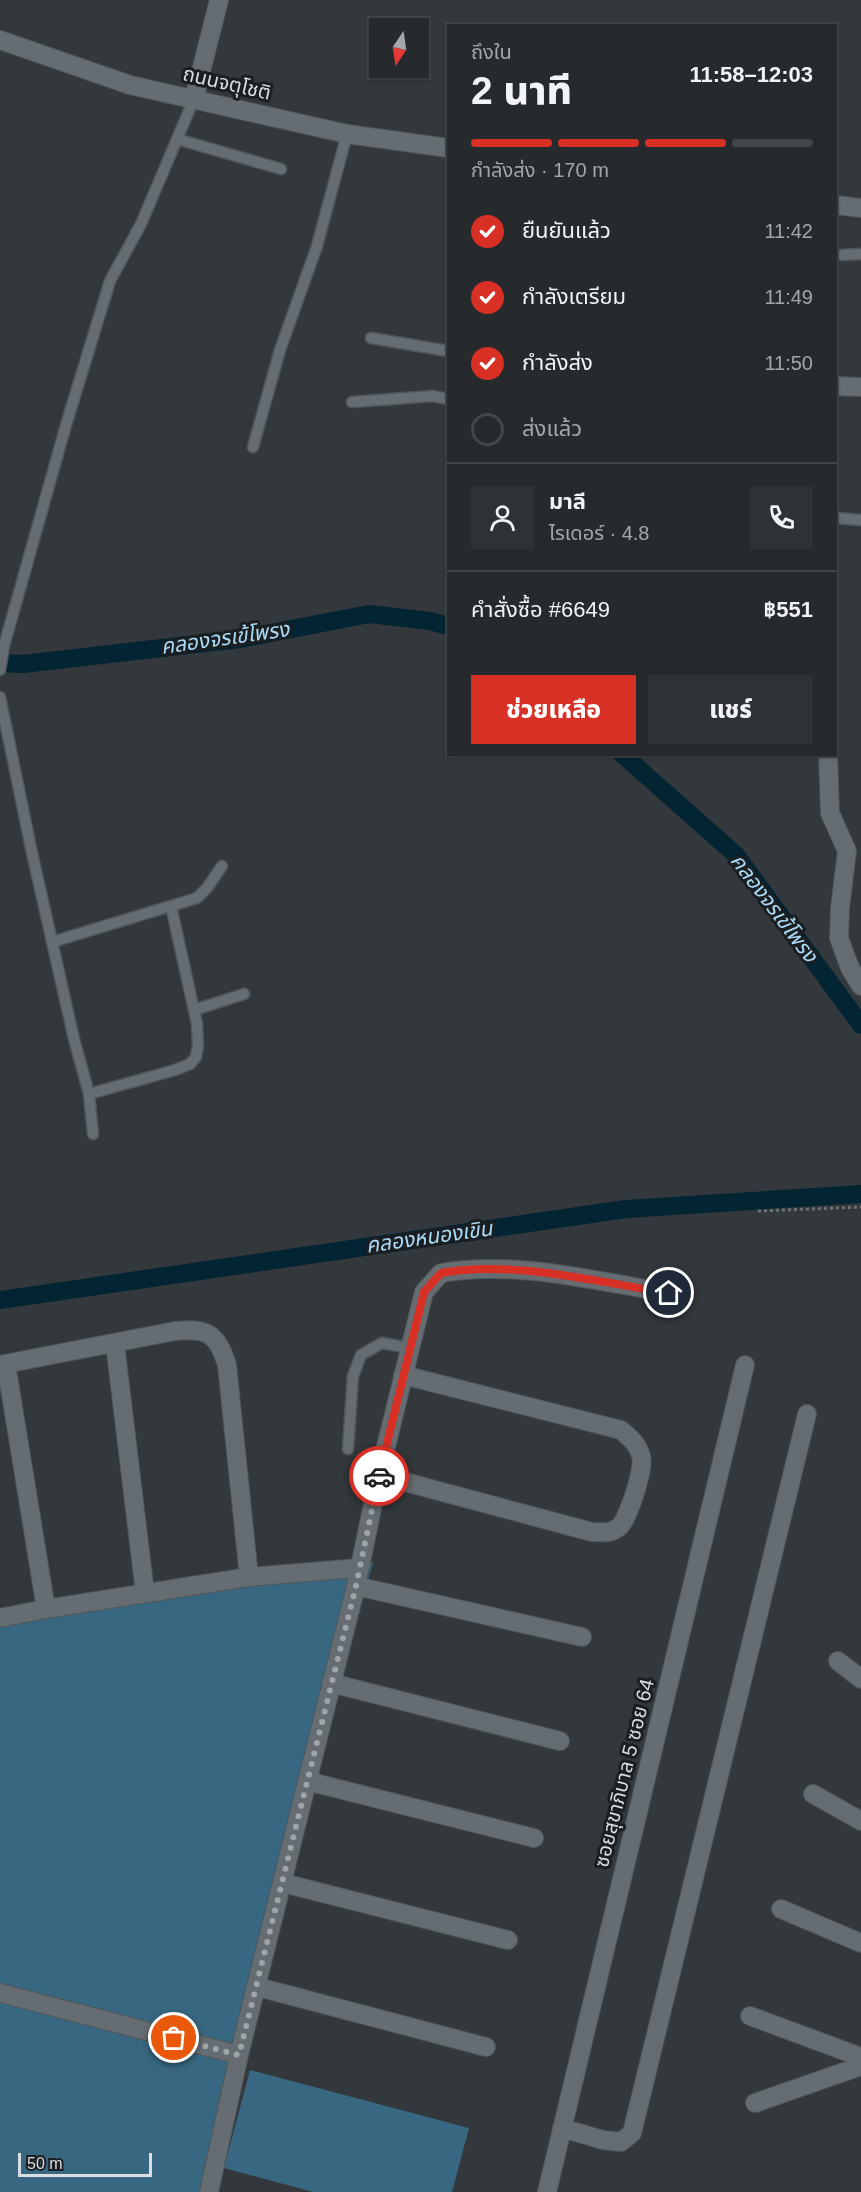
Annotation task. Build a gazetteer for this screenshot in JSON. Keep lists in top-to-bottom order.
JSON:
{
  "streets": {
    "street": ["ถนนจตุโชติ", "ซอยสุขาภิบาล 5 ซอย 64"]
  },
  "water": ["คลองจรเข้โพรง", "คลองหนองเขิน"],
  "scale_bar": "50 m",
  "north": "bottom",
  "page": {
    "heading": ["2 นาที", "ถึงใน", "11:58–12:03"],
    "panel": [
      "มาลี",
      "ไรเดอร์ · 4.8",
      "คำสั่งซื้อ #6649",
      "฿551"
    ],
    "bar": "กำลังส่ง · 170 m",
    "list": [
      ["ยืนยันแล้ว", "11:42"],
      ["กำลังเตรียม", "11:49"],
      ["กำลังส่ง", "11:50"],
      "ส่งแล้ว"
    ],
    "buttons": ["ช่วยเหลือ", "แชร์"],
    "scale": "50 m"
  }
}
